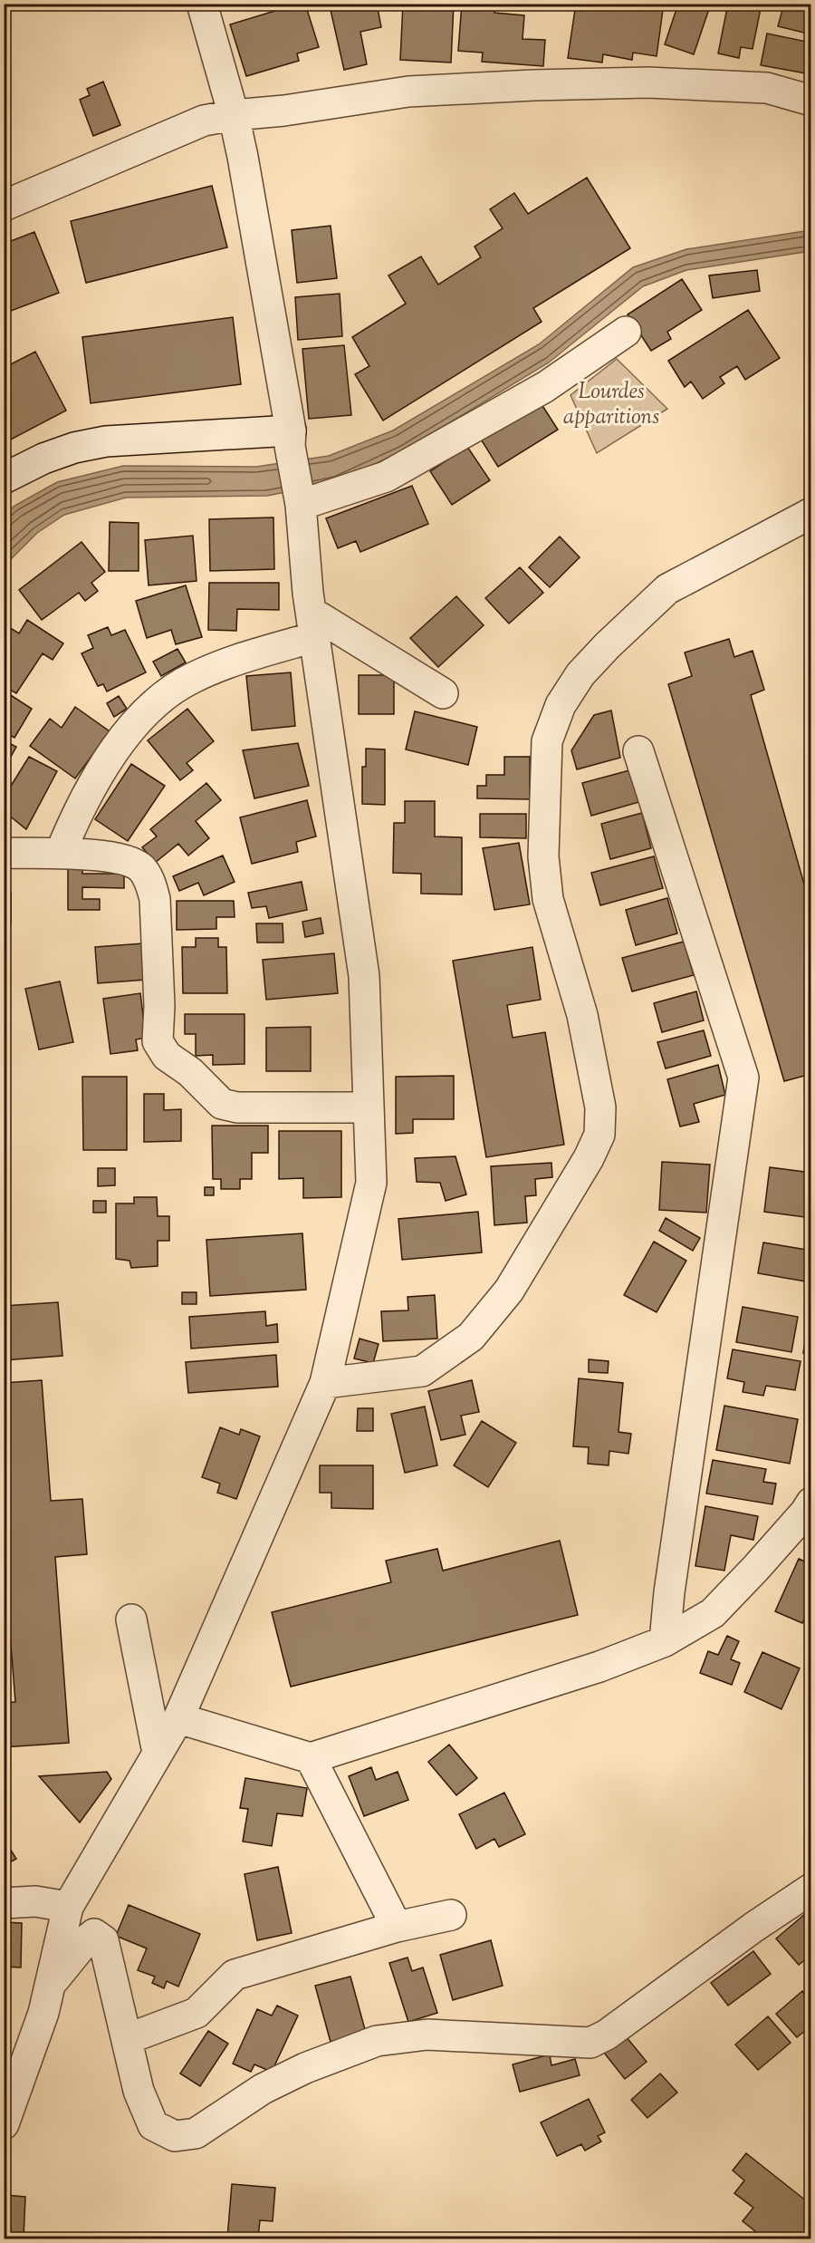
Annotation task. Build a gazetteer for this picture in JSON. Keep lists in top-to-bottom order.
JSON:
{
  "parks": ["Lourdes apparitions"]
}
